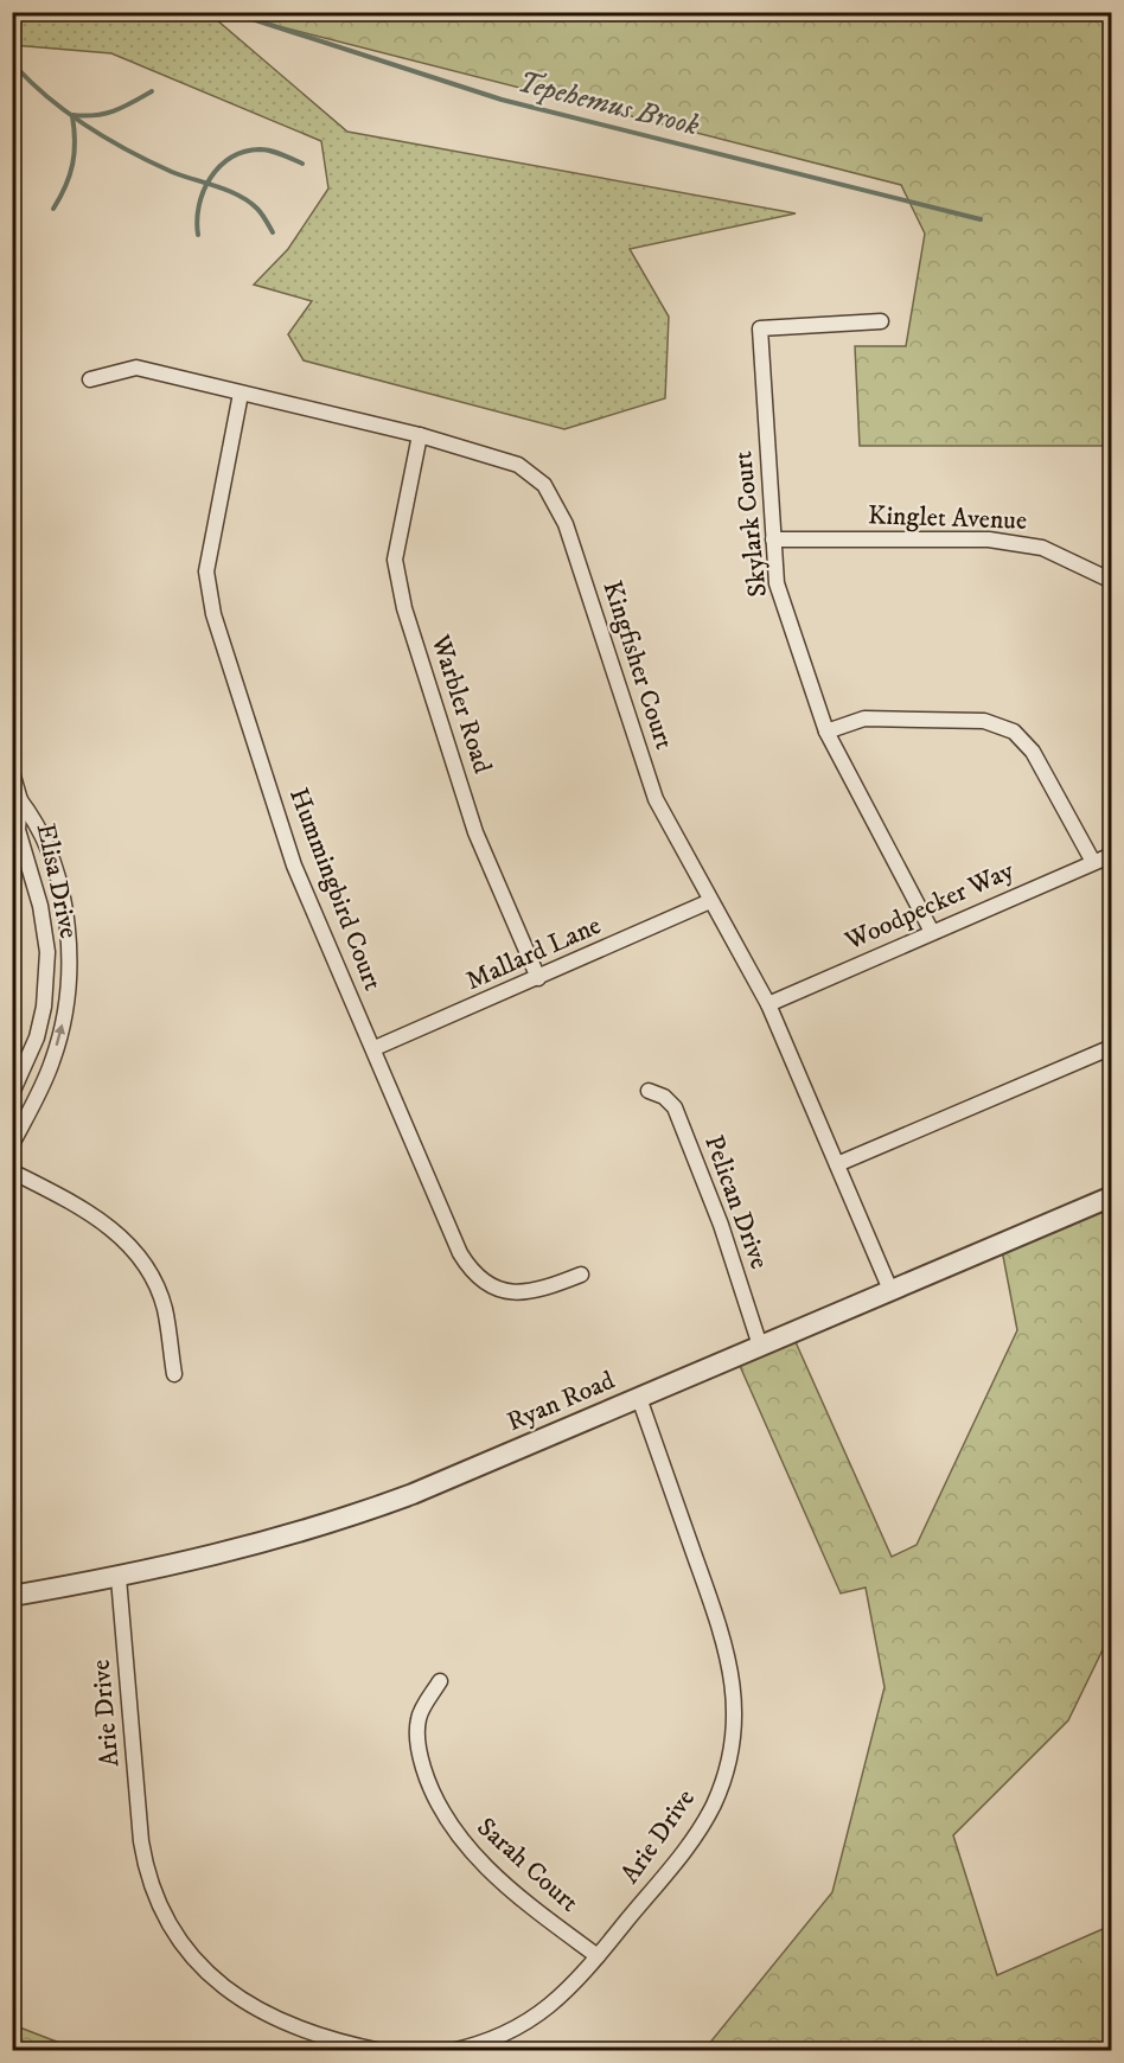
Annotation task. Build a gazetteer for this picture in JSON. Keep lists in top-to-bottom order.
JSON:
{
  "streets": {
    "street": [
      "Kinglet Avenue",
      "Skylark Court",
      "Kingfisher Court",
      "Warbler Road",
      "Elisa Drive",
      "Hummingbird Court",
      "Woodpecker Way",
      "Mallard Lane",
      "Pelican Drive",
      "Ryan Road",
      "Arie Drive",
      "Sarah Court"
    ]
  },
  "crossings": [
    ["Kinglet Avenue", "Skylark Court"],
    ["Skylark Court", "Woodpecker Way"],
    ["Kingfisher Court", "Warbler Road"],
    ["Kingfisher Court", "Hummingbird Court"],
    ["Kingfisher Court", "Woodpecker Way"],
    ["Kingfisher Court", "Mallard Lane"],
    ["Kingfisher Court", "Ryan Road"],
    ["Warbler Road", "Mallard Lane"],
    ["Hummingbird Court", "Mallard Lane"],
    ["Pelican Drive", "Ryan Road"],
    ["Ryan Road", "Arie Drive"],
    ["Arie Drive", "Sarah Court"]
  ],
  "water": ["Tepehemus Brook"]
}
